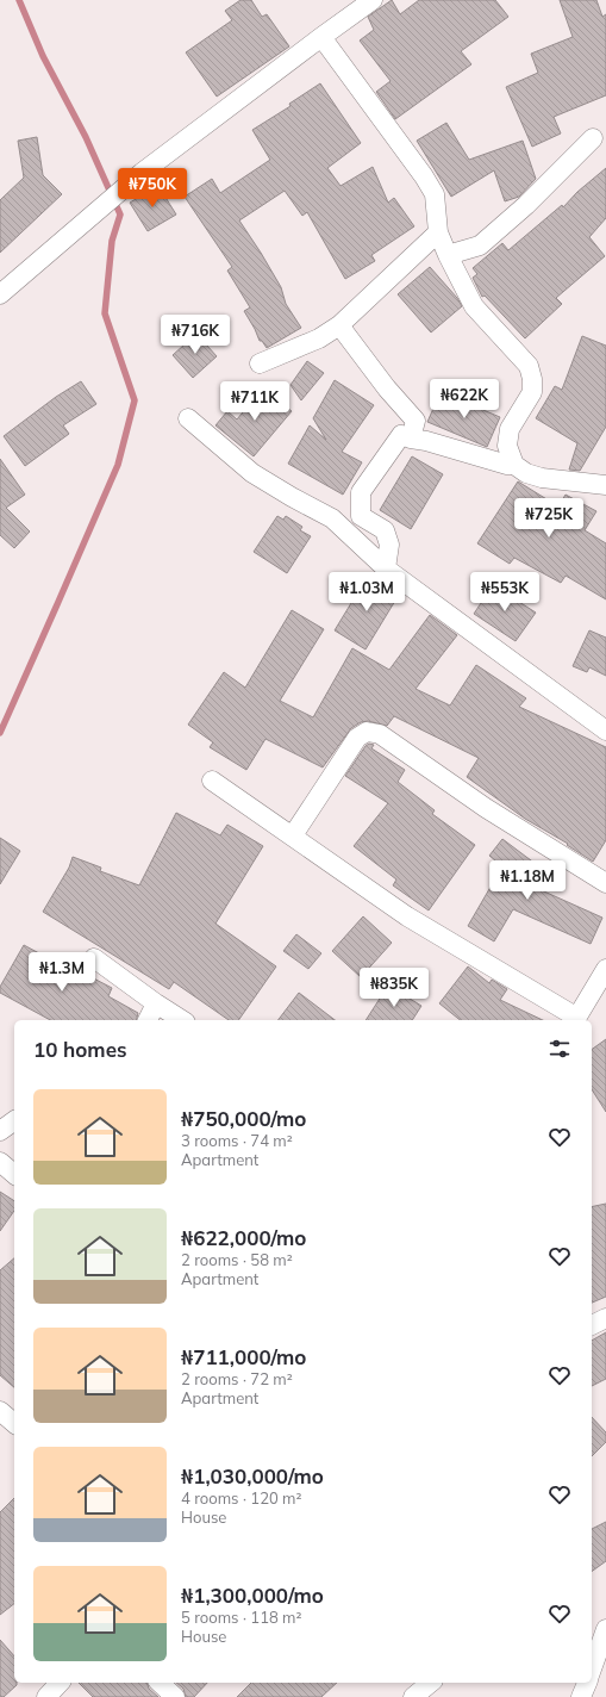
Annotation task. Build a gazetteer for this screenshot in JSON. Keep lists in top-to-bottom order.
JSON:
{
  "page": {
    "price": [
      "₦750K",
      "₦716K",
      "₦622K",
      "₦711K",
      "₦725K",
      "₦1.03M",
      "₦553K",
      "₦1.18M",
      "₦1.3M",
      "₦835K"
    ],
    "heading": "10 homes",
    "list": [
      {
        "name": "₦750,000/mo",
        "note": "3 rooms · 74 m² · Apartment"
      },
      {
        "name": "₦622,000/mo",
        "note": "2 rooms · 58 m² · Apartment"
      },
      {
        "name": "₦711,000/mo",
        "note": "2 rooms · 72 m² · Apartment"
      },
      {
        "name": "₦1,030,000/mo",
        "note": "4 rooms · 120 m² · House"
      },
      {
        "name": "₦1,300,000/mo",
        "note": "5 rooms · 118 m² · House"
      }
    ]
  }
}
